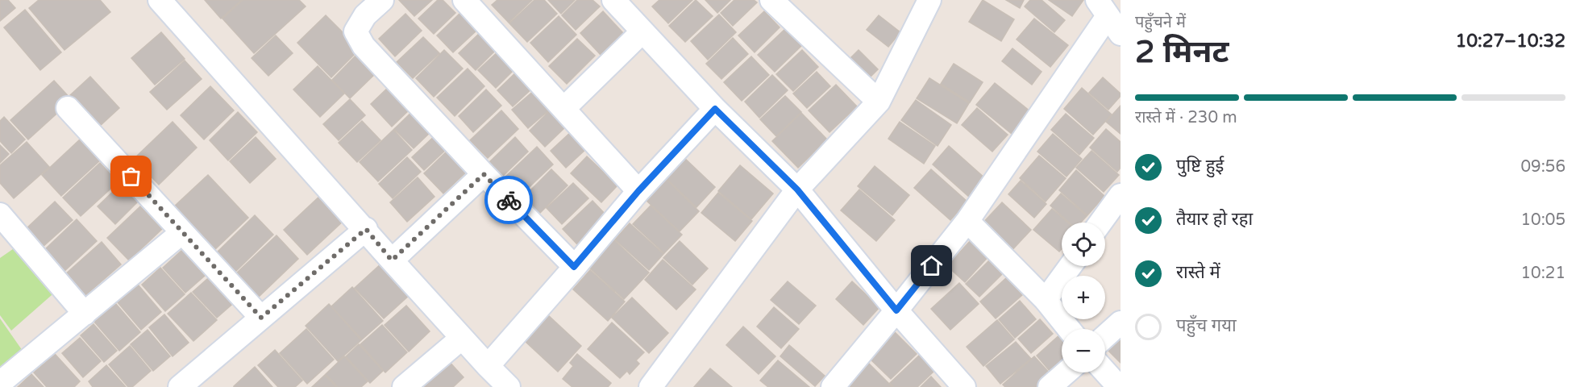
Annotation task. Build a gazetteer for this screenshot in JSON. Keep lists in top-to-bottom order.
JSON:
{
  "page": {
    "heading": ["2 मिनट", "पहुँचने में", "10:27–10:32"],
    "bar": "रास्ते में · 230 m",
    "list": [
      ["पुष्टि हुई", "09:56"],
      ["तैयार हो रहा", "10:05"],
      ["रास्ते में", "10:21"],
      "पहुँच गया"
    ],
    "map_buttons": ["+", "−"]
  }
}
